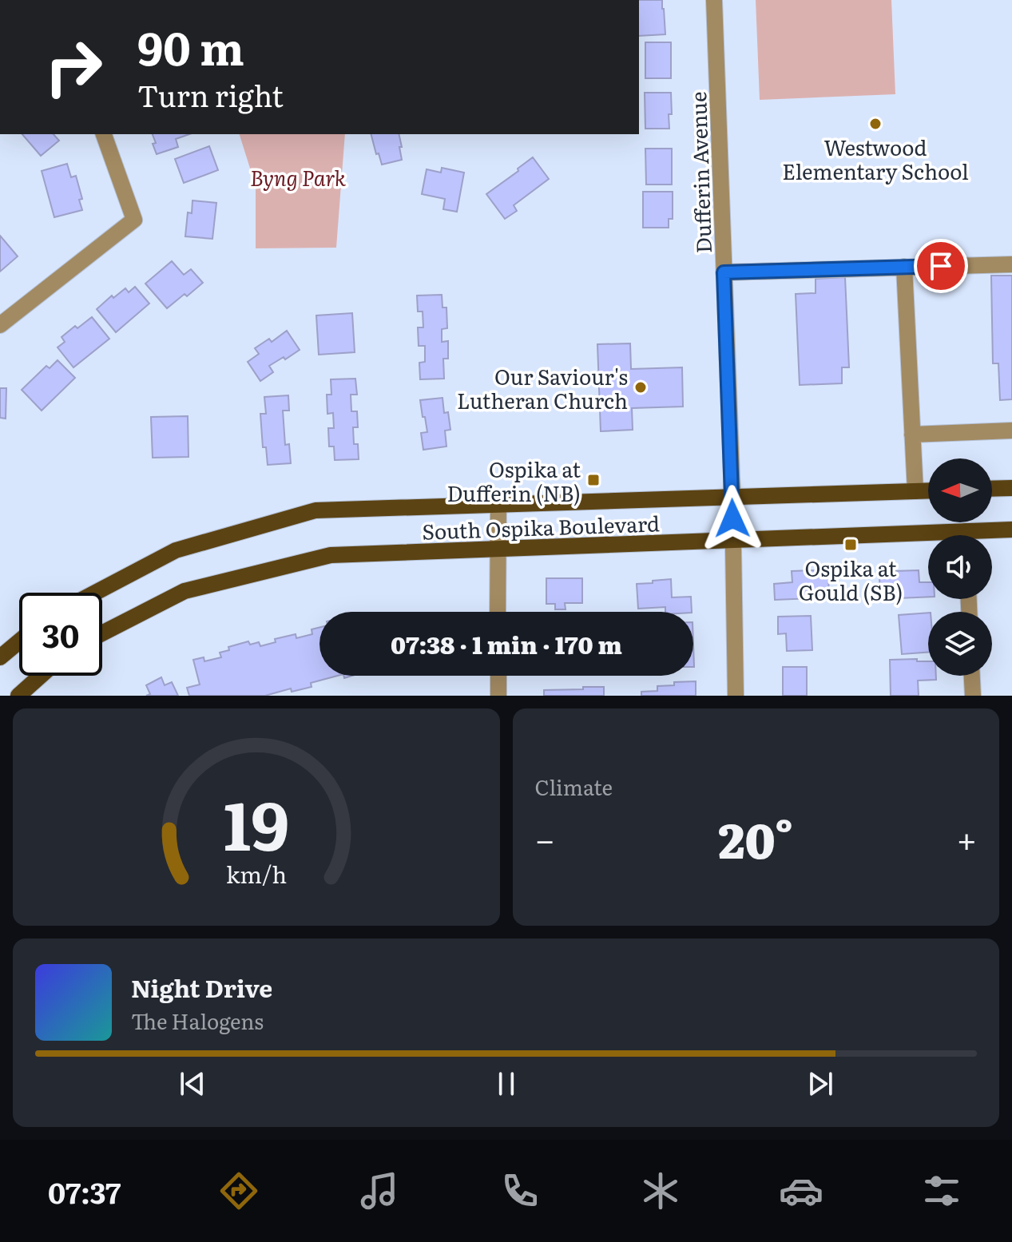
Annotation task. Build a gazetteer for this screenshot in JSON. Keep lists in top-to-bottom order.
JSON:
{
  "streets": {
    "main road": ["South Ospika Boulevard"],
    "street": ["Dufferin Avenue"]
  },
  "crossings": [
    ["Dufferin Avenue", "South Ospika Boulevard"]
  ],
  "parks": ["Byng Park"],
  "places": {
    "other": ["Westwood Elementary School", "Our Saviour's Lutheran Church"],
    "transit": ["Ospika at Dufferin (NB)", "Ospika at Gould (SB)"]
  },
  "north": "left",
  "page": {
    "turn": ["90 m", "Turn right"],
    "limit": "30",
    "trip": "07:38 · 1 min · 170 m",
    "tile": "Climate",
    "heat": ["−", "20°", "+"],
    "song": ["Night Drive", "The Halogens"],
    "tabs": "07:37",
    "gauge": ["19", "km/h"]
  }
}
